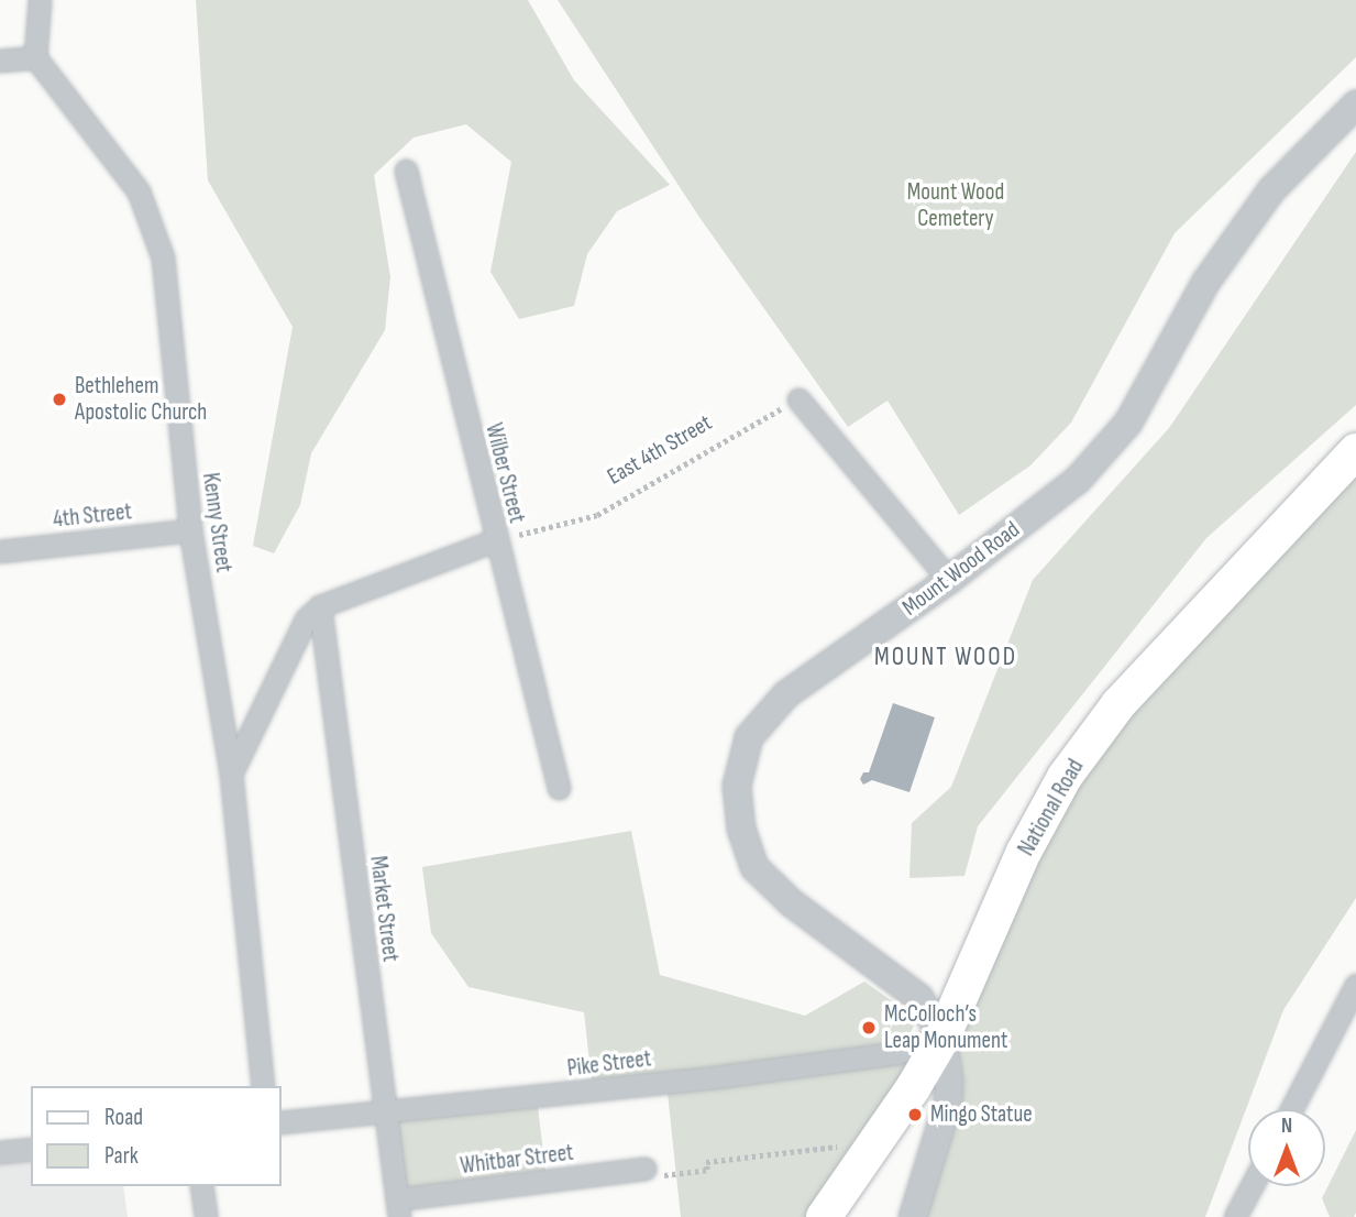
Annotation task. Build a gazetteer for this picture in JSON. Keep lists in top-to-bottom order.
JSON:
{
  "streets": {
    "main road": ["National Road"],
    "street": [
      "Wilber Street",
      "4th Street",
      "Kenny Street",
      "Mount Wood Road",
      "Market Street",
      "Pike Street",
      "Whitbar Street"
    ],
    "path": ["East 4th Street"]
  },
  "crossings": [
    ["East 4th Street", "Wilber Street"],
    ["4th Street", "Kenny Street"],
    ["Mount Wood Road", "National Road"],
    ["Mount Wood Road", "Pike Street"],
    ["National Road", "Pike Street"],
    ["Market Street", "Pike Street"],
    ["Market Street", "Whitbar Street"]
  ],
  "districts": ["MOUNT WOOD"],
  "parks": ["Mount Wood Cemetery"],
  "places": ["Bethlehem Apostolic Church", "McColloch’s Leap Monument", "Mingo Statue"],
  "legend": ["Road", "Park"],
  "north": "top"
}
